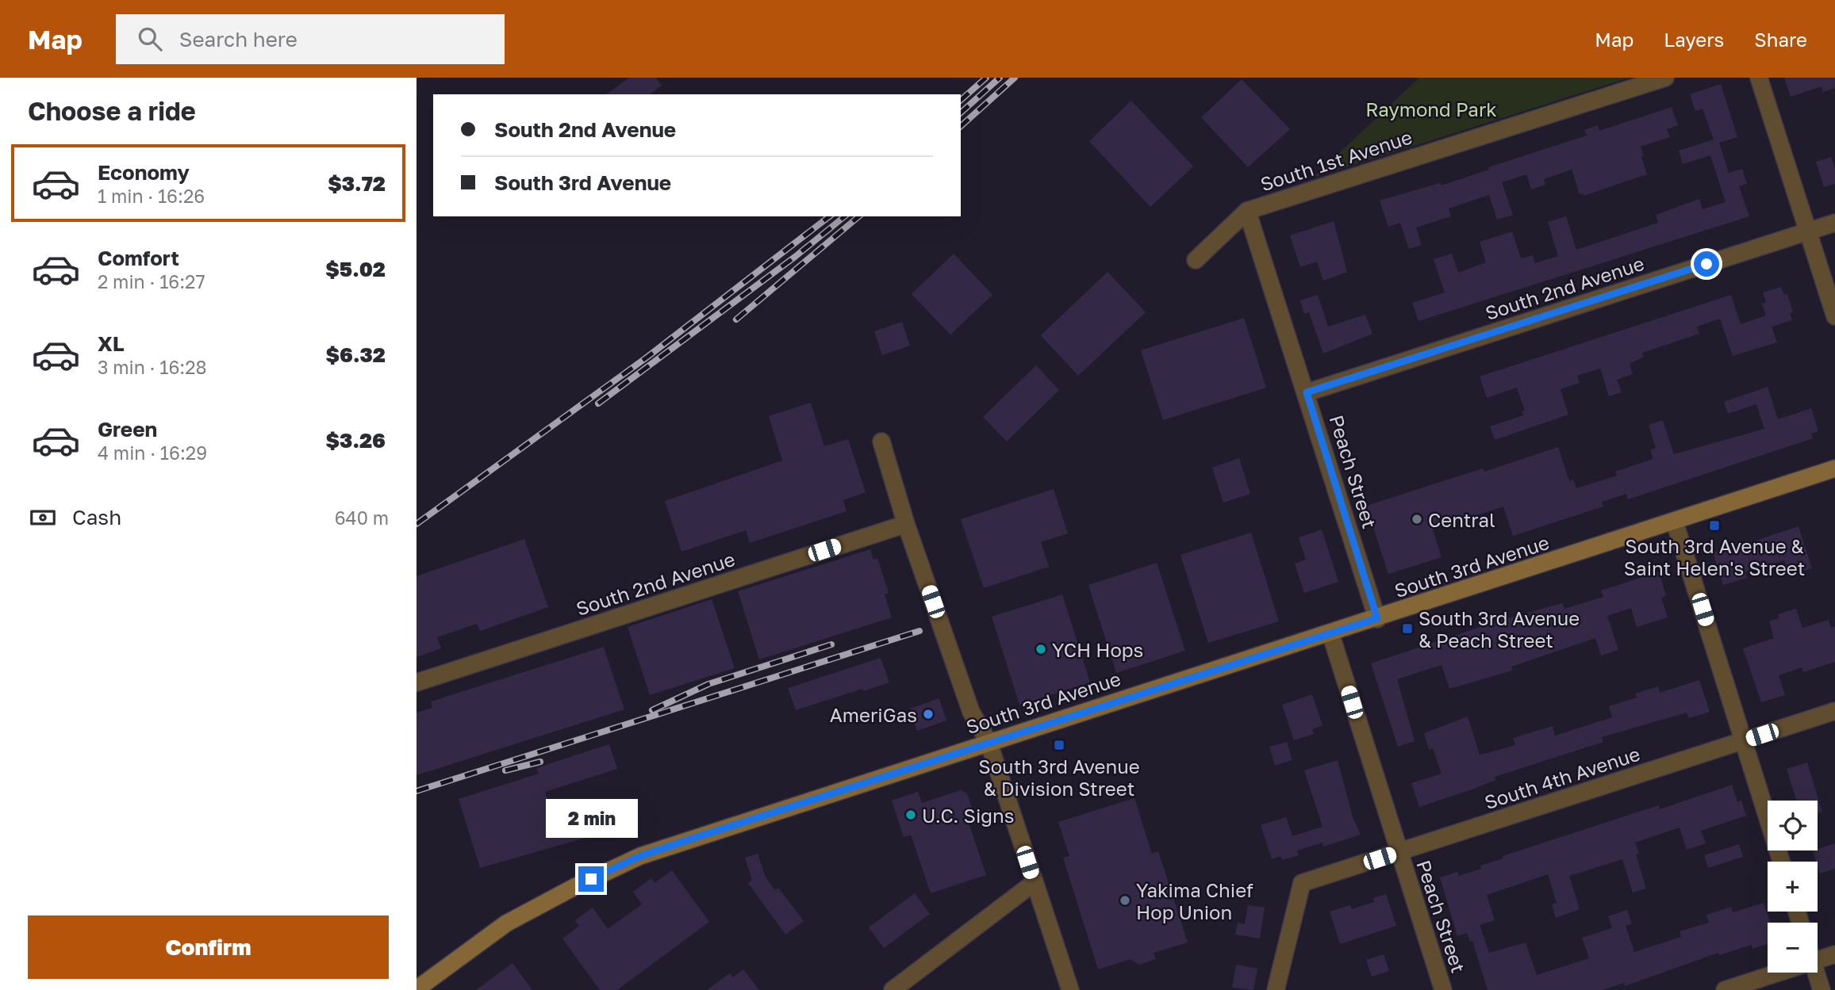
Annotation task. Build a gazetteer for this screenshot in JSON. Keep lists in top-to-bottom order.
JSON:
{
  "streets": {
    "street": [
      "South 1st Avenue",
      "South 2nd Avenue",
      "Peach Street",
      "South 3rd Avenue",
      "South 4th Avenue"
    ]
  },
  "crossings": [
    ["South 1st Avenue", "Peach Street"],
    ["South 2nd Avenue", "Peach Street"],
    ["Peach Street", "South 3rd Avenue"],
    ["Peach Street", "South 4th Avenue"]
  ],
  "parks": ["Raymond Park"],
  "places": {
    "other": [
      "Central",
      "YCH Hops",
      "AmeriGas",
      "U.C. Signs",
      "Yakima Chief Hop Union"
    ],
    "transit": ["South 3rd Avenue & Saint Helen's Street", "South 3rd Avenue & Peach Street", "South 3rd Avenue & Division Street"]
  },
  "page": {
    "header": "Map",
    "search": "Search here",
    "nav": ["Map", "Layers", "Share"],
    "heading": "Choose a ride",
    "banner": ["South 2nd Avenue", "South 3rd Avenue"],
    "list": [
      {
        "name": "Economy",
        "note": "1 min · 16:26",
        "value": "$3.72"
      },
      {
        "name": "Comfort",
        "note": "2 min · 16:27",
        "value": "$5.02"
      },
      {
        "name": "XL",
        "note": "3 min · 16:28",
        "value": "$6.32"
      },
      {
        "name": "Green",
        "note": "4 min · 16:29",
        "value": "$3.26"
      }
    ],
    "pay": ["Cash", "640 m"],
    "bubble": "2 min",
    "map_buttons": ["+", "−"],
    "buttons": "Confirm"
  }
}
